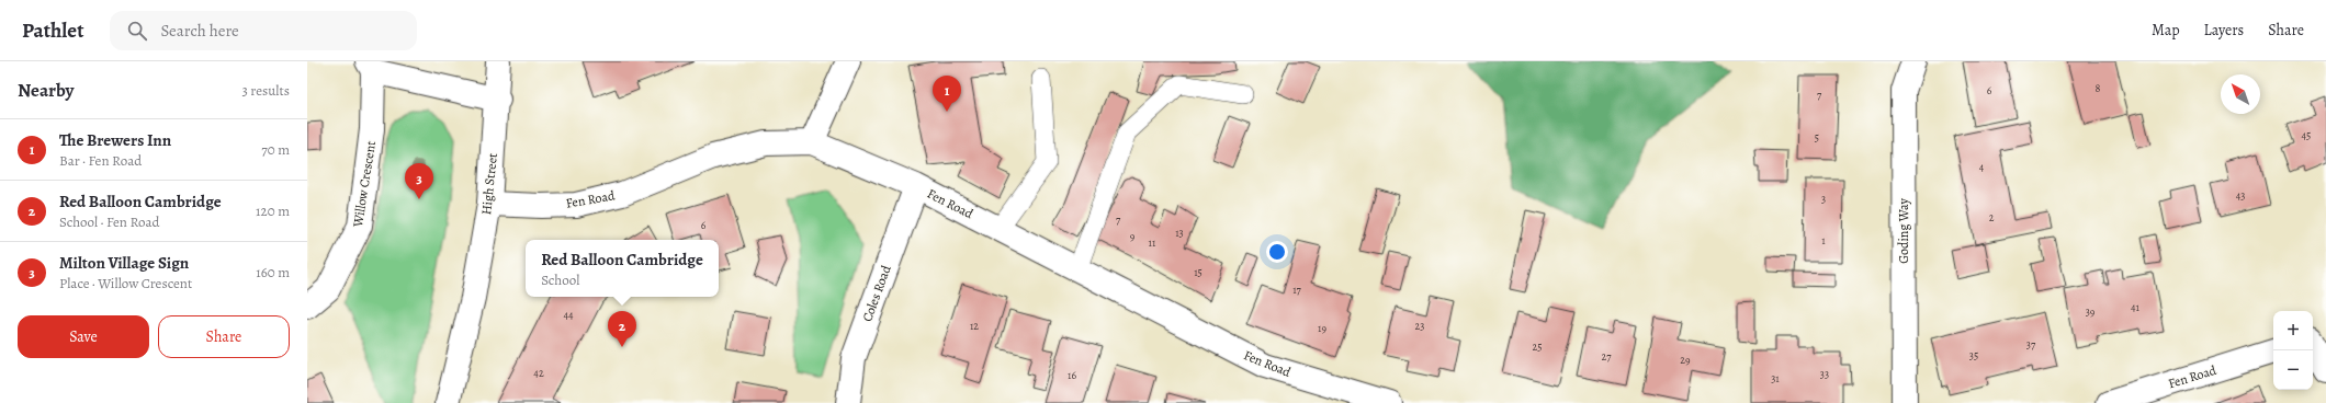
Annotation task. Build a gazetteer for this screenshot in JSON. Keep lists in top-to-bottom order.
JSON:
{
  "streets": {
    "street": [
      "Willow Crescent",
      "High Street",
      "Fen Road",
      "Goding Way",
      "Coles Road"
    ]
  },
  "crossings": [
    ["High Street", "Fen Road"],
    ["Fen Road", "Coles Road"]
  ],
  "house_numbers": [
    "8",
    "6",
    "7",
    "45",
    "5",
    "4",
    "43",
    "3",
    "2",
    "7",
    "6",
    "13",
    "9",
    "1",
    "11",
    "15",
    "17",
    "41",
    "39",
    "44",
    "12",
    "23",
    "19",
    "37",
    "25",
    "35",
    "27",
    "29",
    "42",
    "33",
    "16",
    "31"
  ],
  "north": "top left",
  "page": {
    "header": "Pathlet",
    "search": "Search here",
    "nav": ["Map", "Layers", "Share"],
    "heading": ["Nearby", "3 results"],
    "pins": ["1", "3", "2"],
    "list": [
      {
        "mark": "1",
        "name": "The Brewers Inn",
        "note": "Bar · Fen Road",
        "value": "70 m"
      },
      {
        "mark": "2",
        "name": "Red Balloon Cambridge",
        "note": "School · Fen Road",
        "value": "120 m"
      },
      {
        "mark": "3",
        "name": "Milton Village Sign",
        "note": "Place · Willow Crescent",
        "value": "160 m"
      }
    ],
    "popup": ["Red Balloon Cambridge", "School"],
    "buttons": ["Save", "Share"],
    "map_buttons": ["+", "−"]
  }
}
